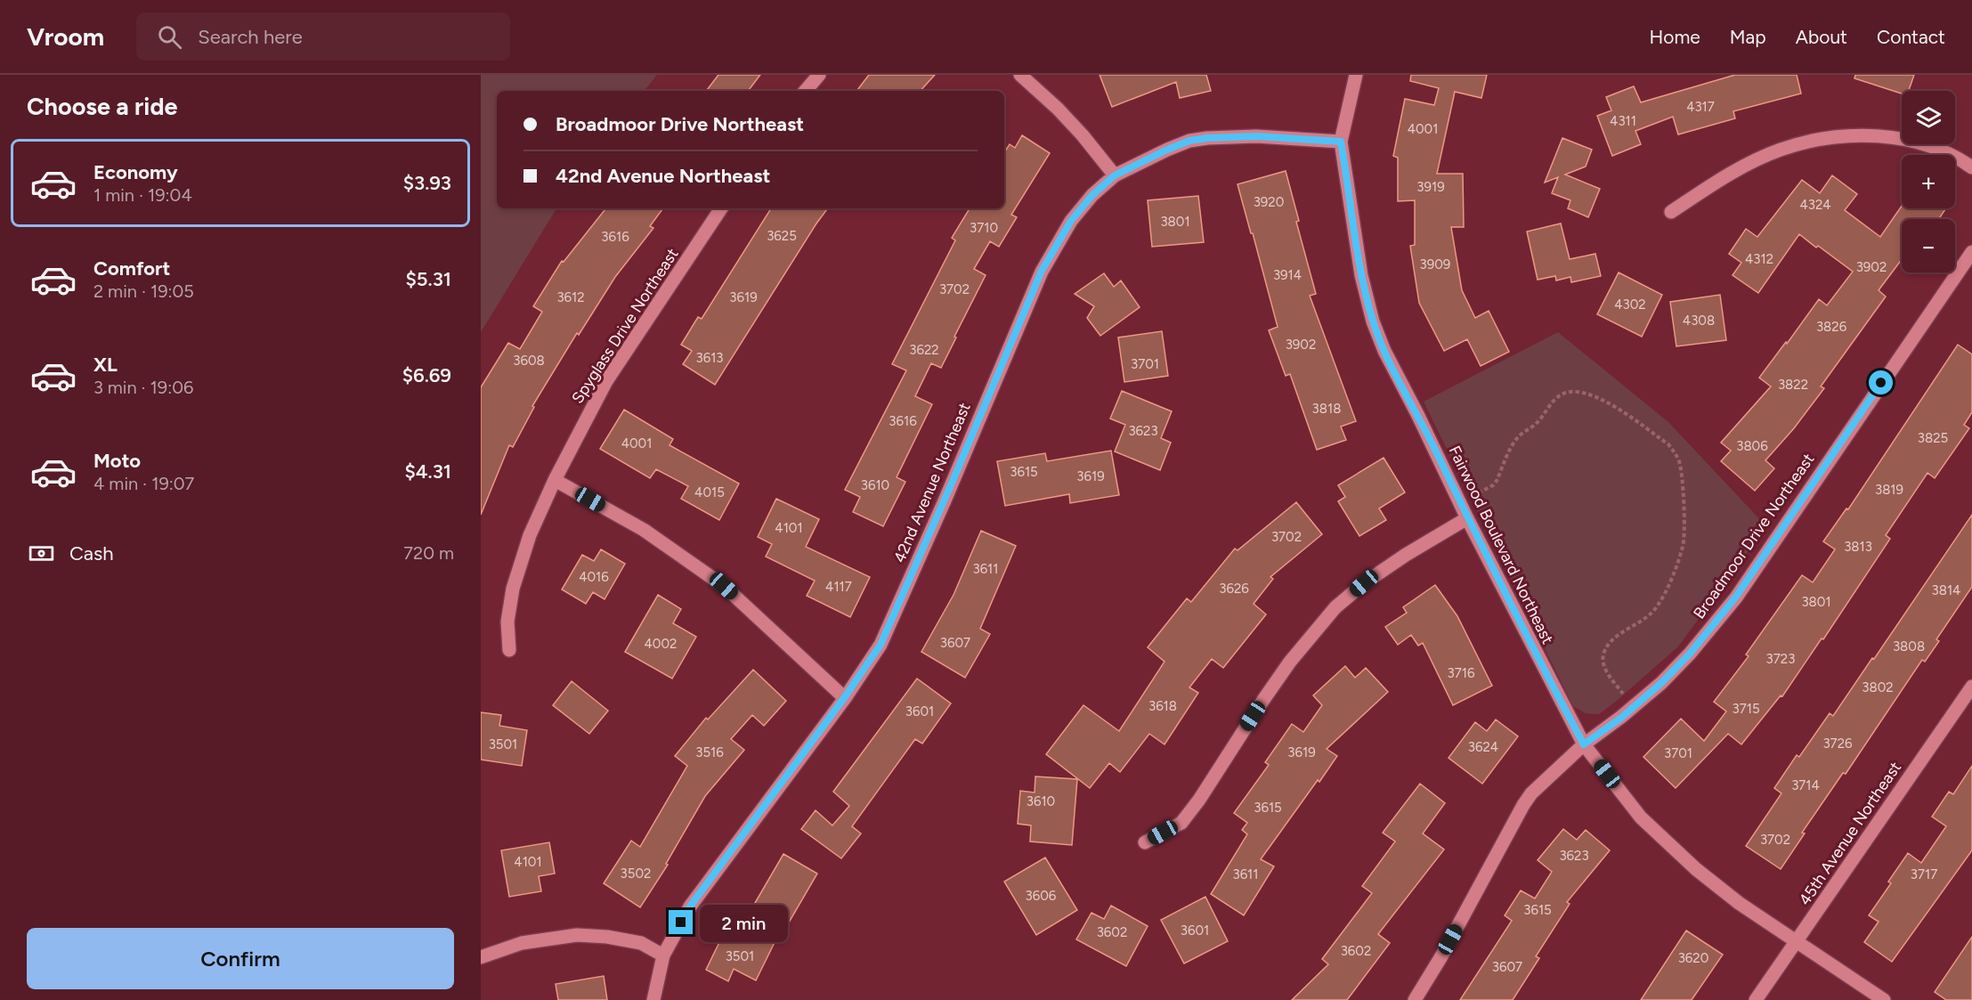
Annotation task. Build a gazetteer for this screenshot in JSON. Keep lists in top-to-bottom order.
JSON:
{
  "streets": {
    "street": [
      "Spyglass Drive Northeast",
      "42nd Avenue Northeast",
      "Broadmoor Drive Northeast",
      "Fairwood Boulevard Northeast",
      "45th Avenue Northeast"
    ]
  },
  "crossings": [
    ["42nd Avenue Northeast", "Fairwood Boulevard Northeast"],
    ["Broadmoor Drive Northeast", "Fairwood Boulevard Northeast"],
    ["Fairwood Boulevard Northeast", "45th Avenue Northeast"]
  ],
  "house_numbers": [
    "4317",
    "4311",
    "4001",
    "3919",
    "3920",
    "4324",
    "3801",
    "3710",
    "3625",
    "3616",
    "4312",
    "3909",
    "3902",
    "3914",
    "3702",
    "3612",
    "3619",
    "4302",
    "4308",
    "3826",
    "3902",
    "3622",
    "3613",
    "3608",
    "3701",
    "3822",
    "3818",
    "3616",
    "3623",
    "3825",
    "4001",
    "3806",
    "3615",
    "3619",
    "3610",
    "3819",
    "4015",
    "4101",
    "3702",
    "3813",
    "3611",
    "4016",
    "4117",
    "3626",
    "3814",
    "3801",
    "3607",
    "4002",
    "3808",
    "3723",
    "3716",
    "3802",
    "3618",
    "3715",
    "3601",
    "3726",
    "3501",
    "3624",
    "3516",
    "3619",
    "3701",
    "3714",
    "3610",
    "3615",
    "3702",
    "3623",
    "4101",
    "3502",
    "3611",
    "3717",
    "3606",
    "3615",
    "3601",
    "3602",
    "3602",
    "3501",
    "3620",
    "3607"
  ],
  "page": {
    "header": "Vroom",
    "search": "Search here",
    "nav": [
      "Home",
      "Map",
      "About",
      "Contact"
    ],
    "heading": "Choose a ride",
    "map_buttons": ["+", "−"],
    "banner": ["Broadmoor Drive Northeast", "42nd Avenue Northeast"],
    "list": [
      {
        "name": "Economy",
        "note": "1 min · 19:04",
        "value": "$3.93"
      },
      {
        "name": "Comfort",
        "note": "2 min · 19:05",
        "value": "$5.31"
      },
      {
        "name": "XL",
        "note": "3 min · 19:06",
        "value": "$6.69"
      },
      {
        "name": "Moto",
        "note": "4 min · 19:07",
        "value": "$4.31"
      }
    ],
    "pay": ["Cash", "720 m"],
    "bubble": "2 min",
    "buttons": "Confirm"
  }
}
